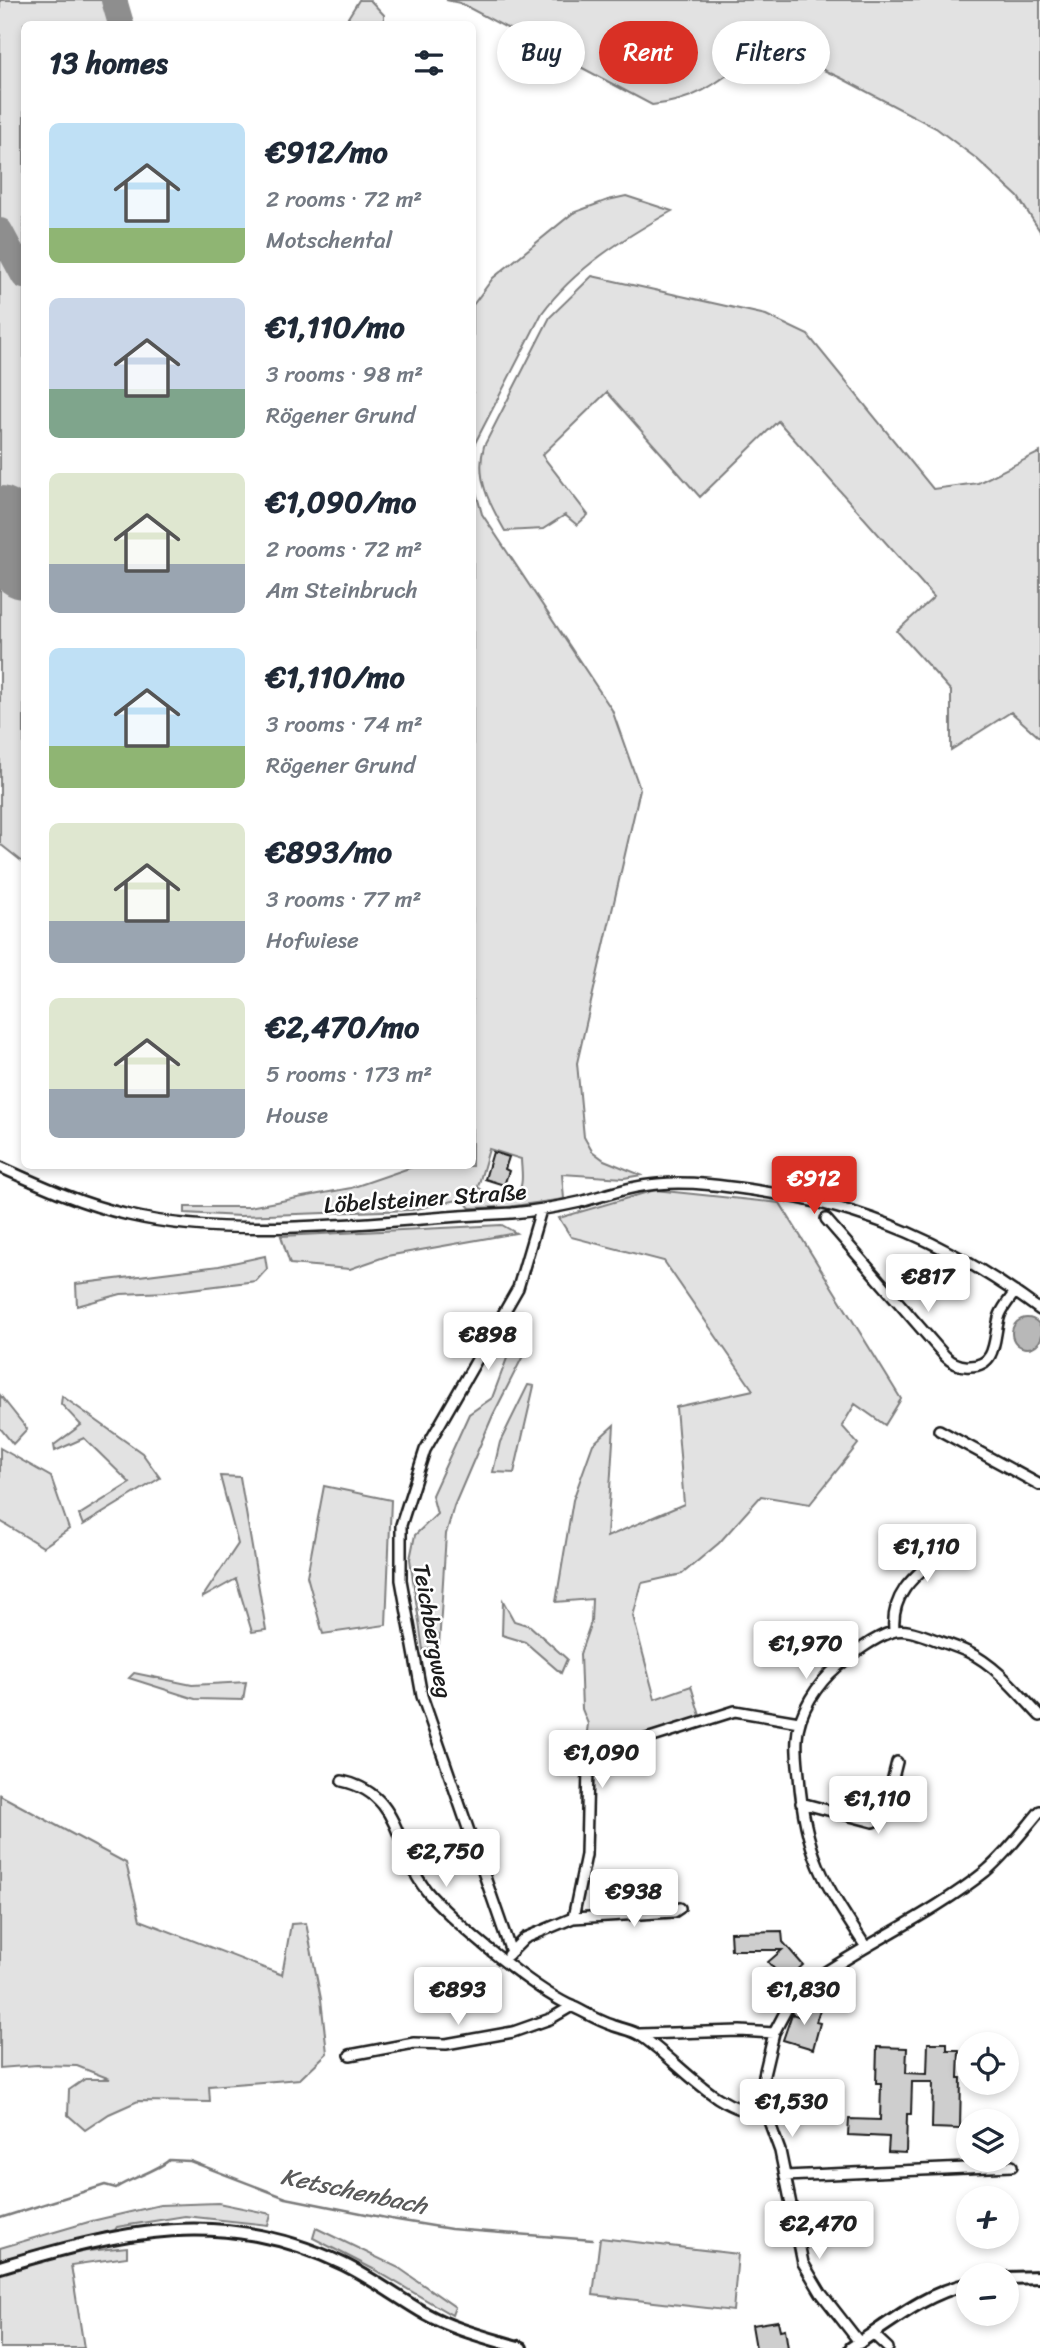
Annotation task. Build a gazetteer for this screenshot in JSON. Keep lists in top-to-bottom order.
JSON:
{
  "streets": {
    "street": ["Löbelsteiner Straße", "Teichbergweg"]
  },
  "crossings": [
    ["Löbelsteiner Straße", "Teichbergweg"]
  ],
  "water": ["Ketschenbach"],
  "page": {
    "chip": ["Buy", "Rent", "Filters"],
    "heading": "13 homes",
    "list": [
      {
        "name": "€912/mo",
        "note": "2 rooms · 72 m² · Motschental"
      },
      {
        "name": "€1,110/mo",
        "note": "3 rooms · 98 m² · Rögener Grund"
      },
      {
        "name": "€1,090/mo",
        "note": "2 rooms · 72 m² · Am Steinbruch"
      },
      {
        "name": "€1,110/mo",
        "note": "3 rooms · 74 m² · Rögener Grund"
      },
      {
        "name": "€893/mo",
        "note": "3 rooms · 77 m² · Hofwiese"
      },
      {
        "name": "€2,470/mo",
        "note": "5 rooms · 173 m² · House"
      }
    ],
    "price": [
      "€912",
      "€817",
      "€898",
      "€1,110",
      "€1,970",
      "€1,090",
      "€1,110",
      "€2,750",
      "€938",
      "€893",
      "€1,830",
      "€1,530",
      "€2,470"
    ],
    "map_buttons": ["+", "−"]
  }
}
